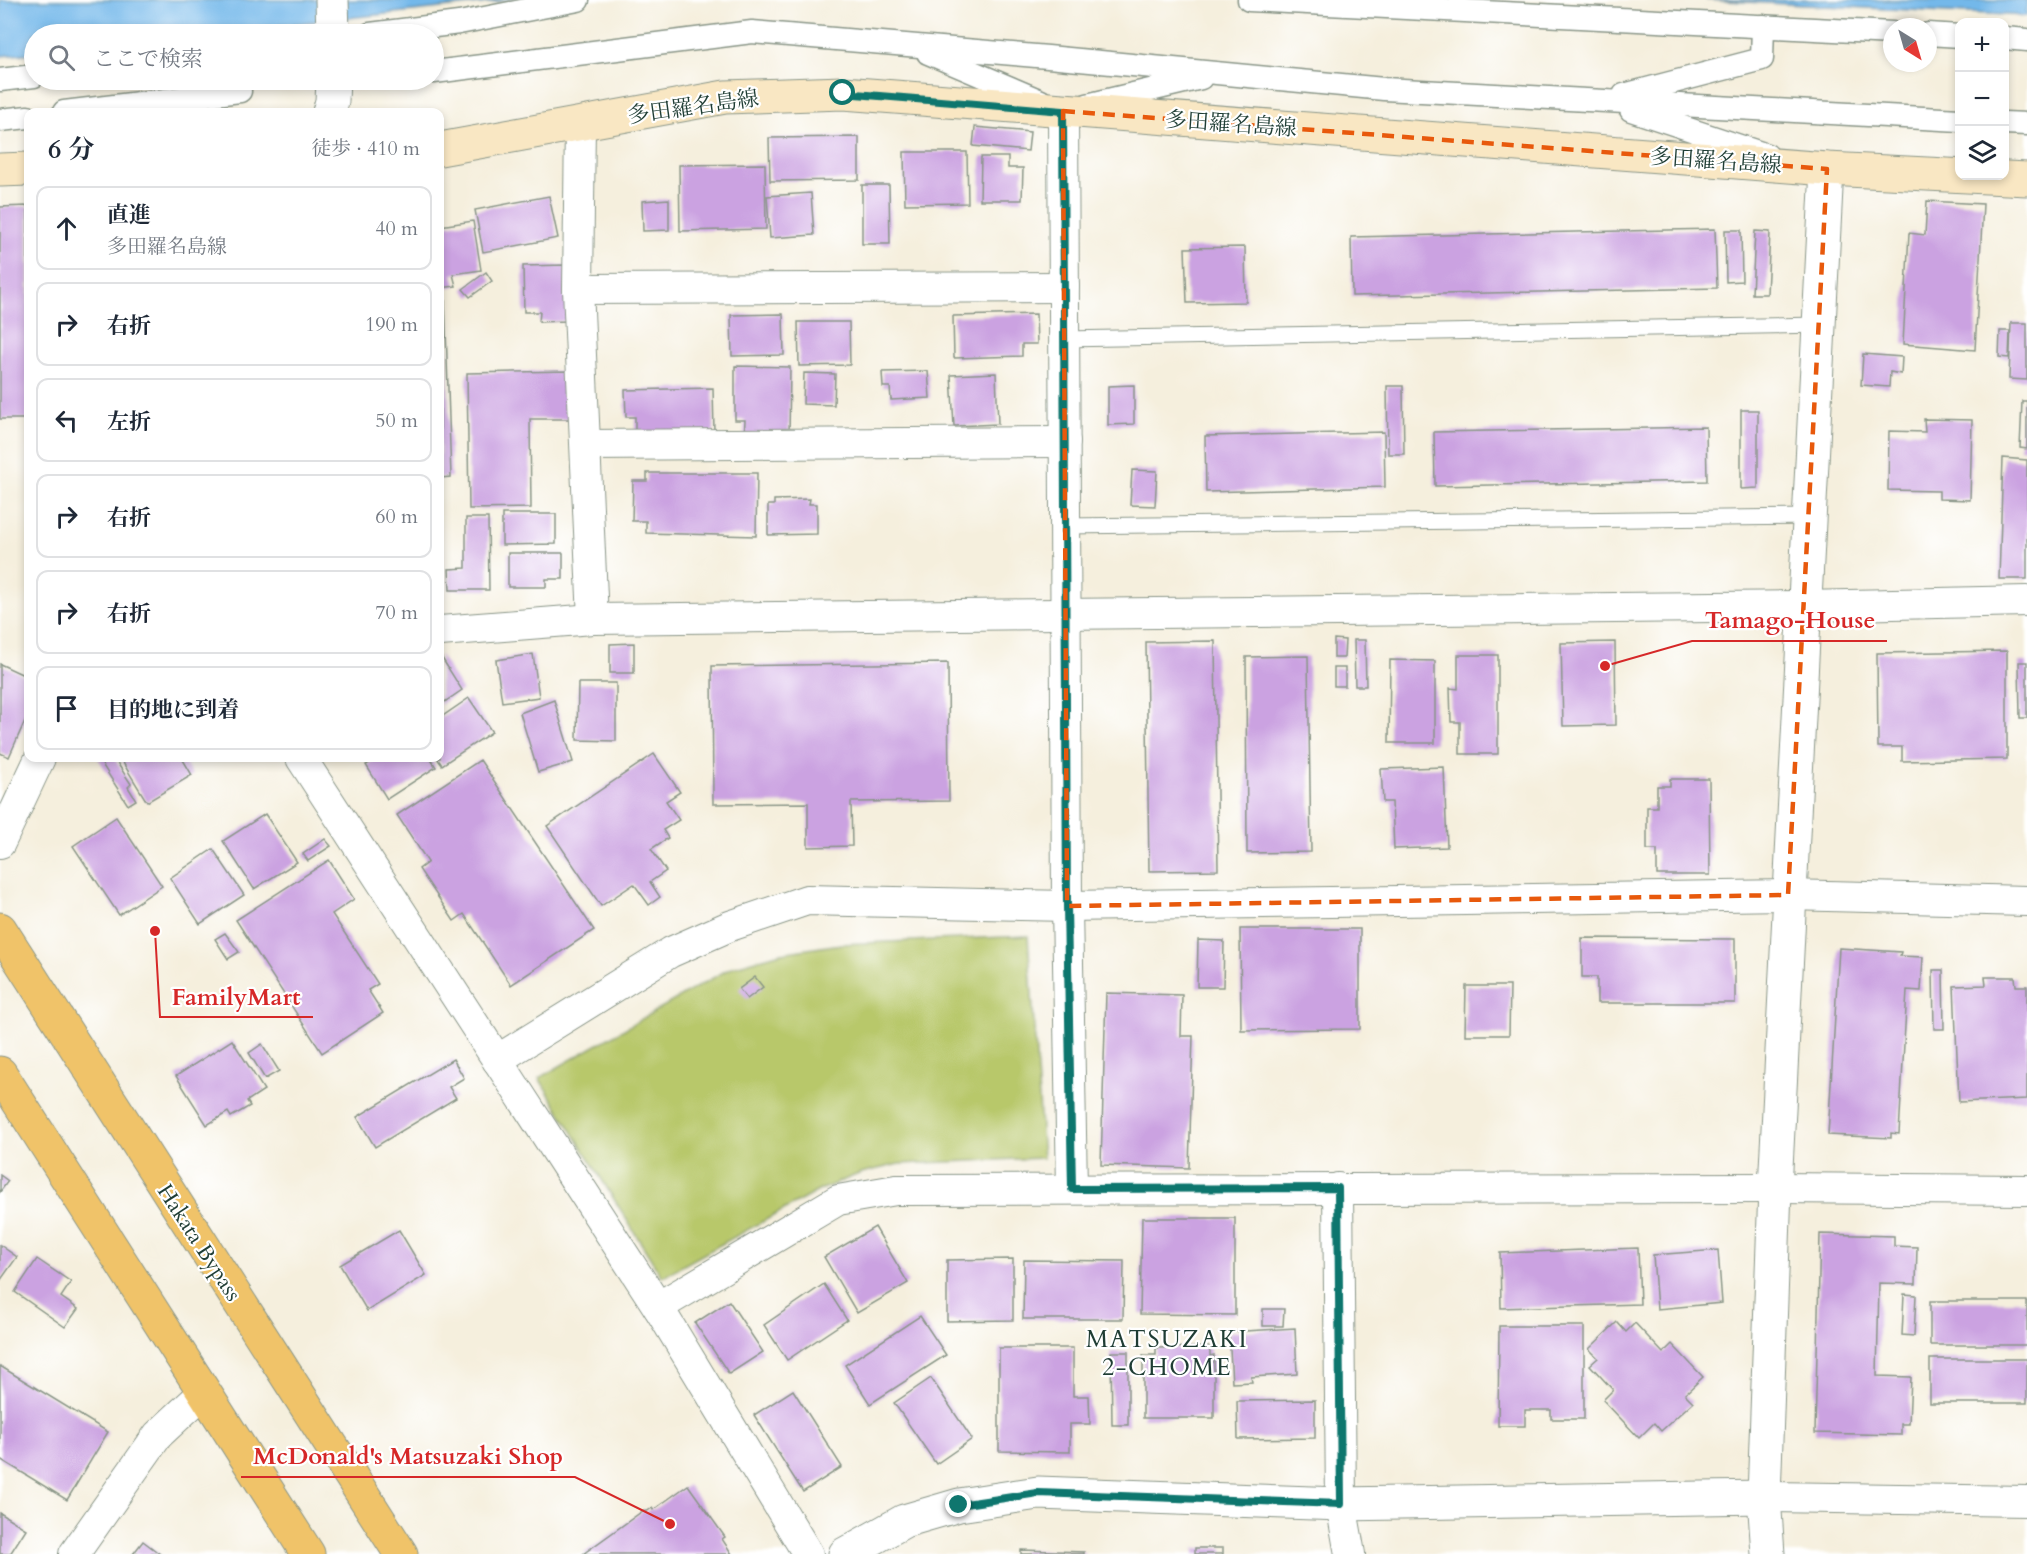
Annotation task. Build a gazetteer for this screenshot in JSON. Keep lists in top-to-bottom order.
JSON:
{
  "streets": {
    "highway": ["Hakata Bypass"],
    "main road": ["多田羅名島線"]
  },
  "districts": ["MATSUZAKI 2-CHOME"],
  "places": ["Tamago-House", "FamilyMart", "McDonald's Matsuzaki Shop"],
  "north": "bottom right",
  "page": {
    "map_buttons": ["+", "−"],
    "search": "ここで検索",
    "heading": ["6 分", "徒歩 · 410 m"],
    "list": [
      ["直進", "多田羅名島線", "40 m"],
      ["右折", "190 m"],
      ["左折", "50 m"],
      ["右折", "60 m"],
      ["右折", "70 m"],
      "目的地に到着"
    ]
  }
}
